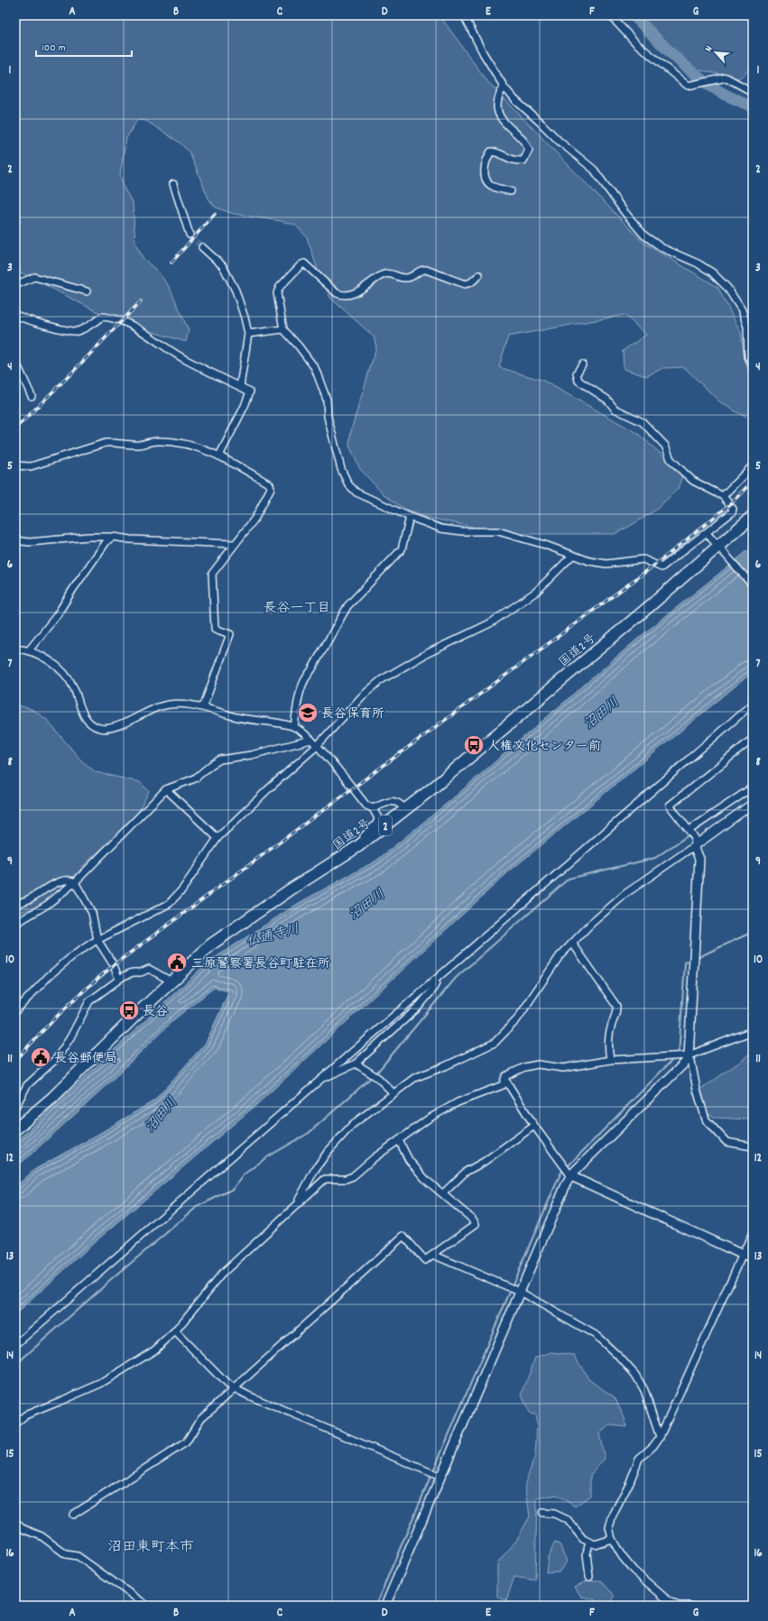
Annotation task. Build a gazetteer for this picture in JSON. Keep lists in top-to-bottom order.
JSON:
{
  "streets": {
    "highway": ["国道2号", "2"]
  },
  "districts": ["長谷一丁目", "沼田東町本市"],
  "water": ["沼田川", "仏通寺川"],
  "places": {
    "school or university": ["長谷保育所"],
    "bus stop": ["人権文化センター前", "長谷"],
    "public building": ["三原警察署長谷町駐在所", "長谷郵便局"]
  },
  "scale_bar": "100 m",
  "north": "top left",
  "grid": {
    "columns": [
      "A",
      "B",
      "C",
      "D",
      "E",
      "F",
      "G"
    ],
    "rows": [
      "1",
      "2",
      "3",
      "4",
      "5",
      "6",
      "7",
      "8",
      "9",
      "10",
      "11",
      "12",
      "13",
      "14",
      "15",
      "16"
    ]
  }
}
